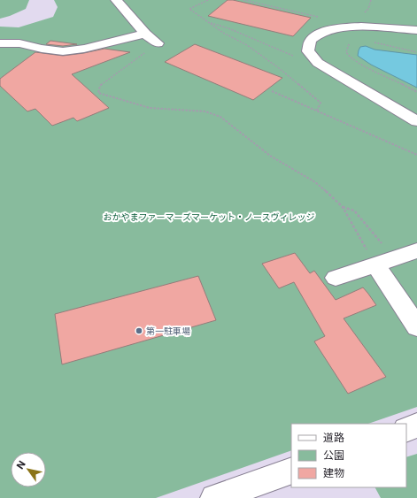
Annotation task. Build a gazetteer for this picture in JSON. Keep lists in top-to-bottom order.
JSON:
{
  "parks": ["おかやまファーマーズマーケット・ノースヴィレッジ"],
  "places": ["第一駐車場"],
  "legend": ["道路", "公園", "建物"],
  "north": "top left"
}
